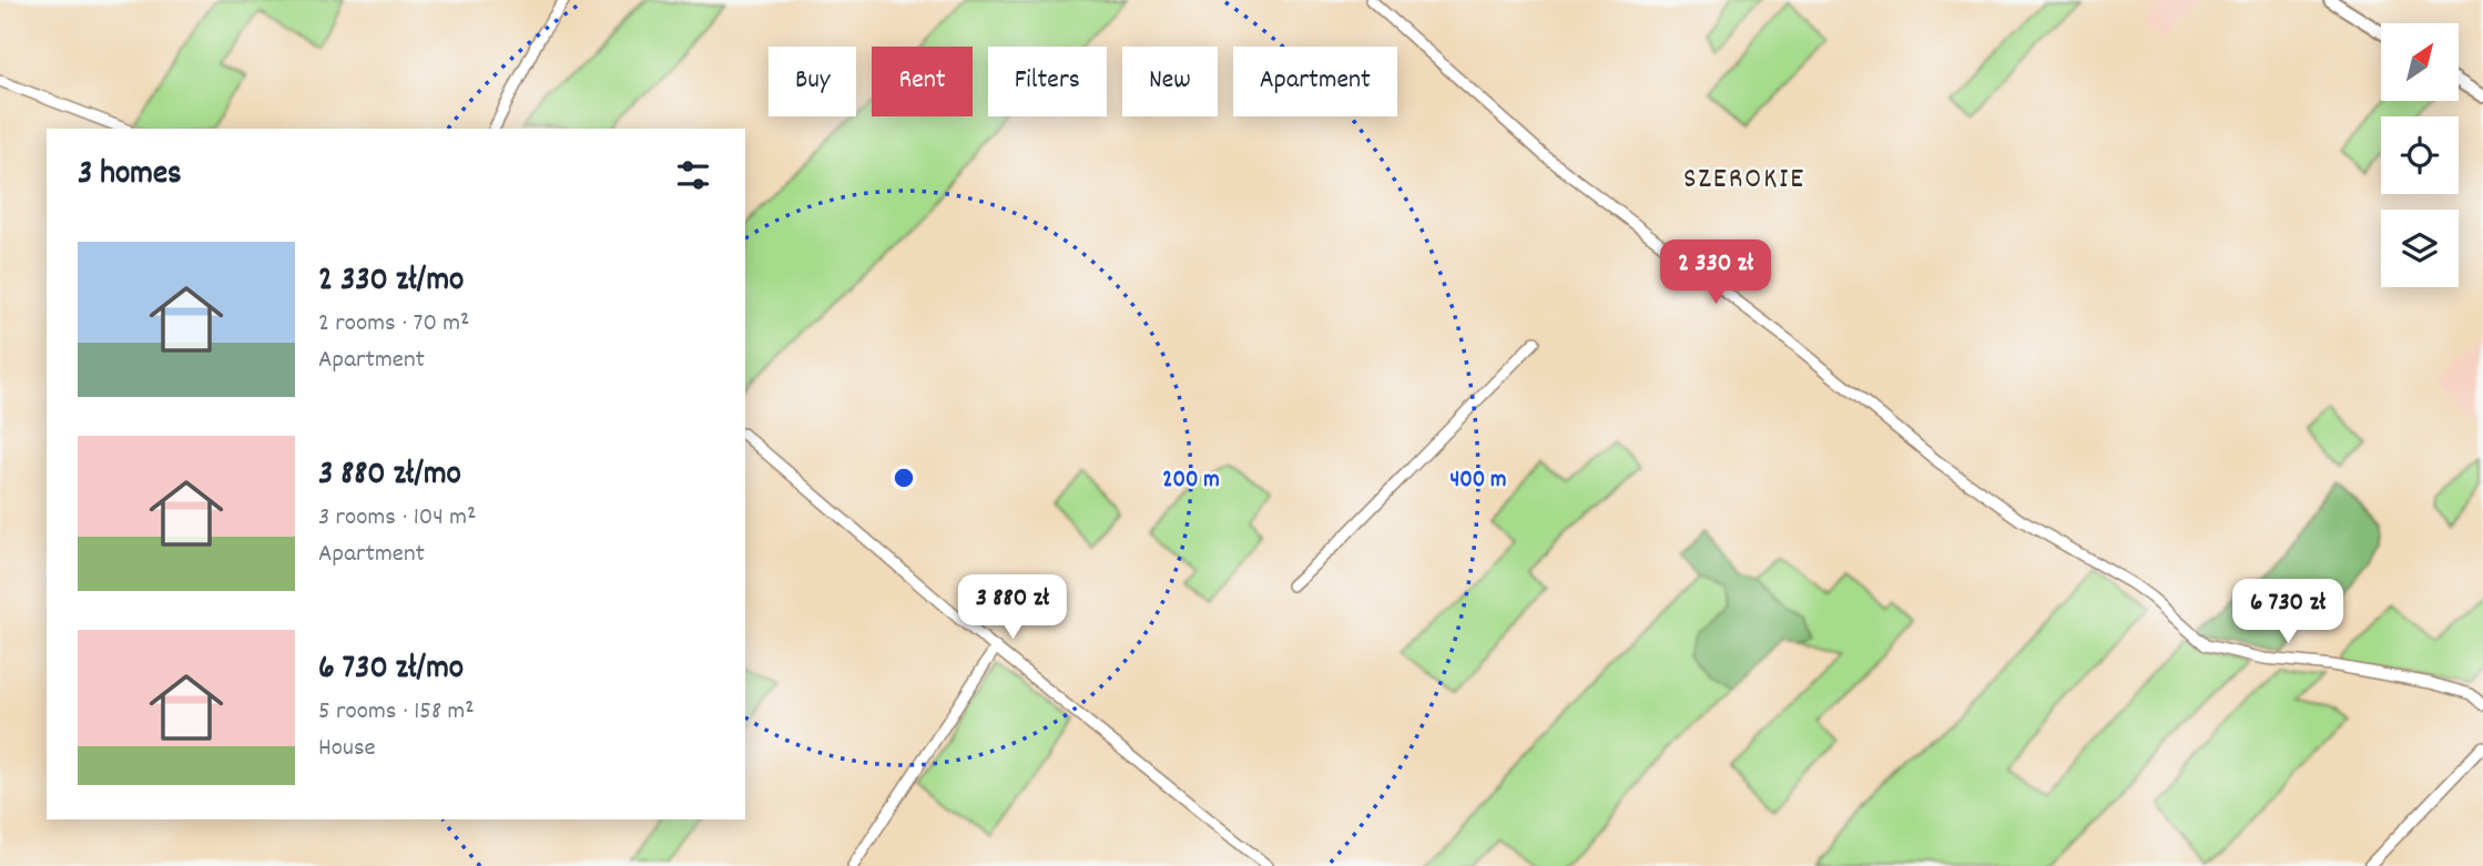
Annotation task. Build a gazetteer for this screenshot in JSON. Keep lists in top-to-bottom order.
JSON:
{
  "districts": ["SZEROKIE"],
  "north": "top right",
  "page": {
    "chip": [
      "Buy",
      "Rent",
      "Filters",
      "New",
      "Apartment"
    ],
    "heading": "3 homes",
    "list": [
      {
        "name": "2 330 zł/mo",
        "note": "2 rooms · 70 m² · Apartment"
      },
      {
        "name": "3 880 zł/mo",
        "note": "3 rooms · 104 m² · Apartment"
      },
      {
        "name": "6 730 zł/mo",
        "note": "5 rooms · 158 m² · House"
      }
    ],
    "price": ["2 330 zł", "3 880 zł", "6 730 zł"]
  },
  "rings": ["200 m", "400 m"]
}
